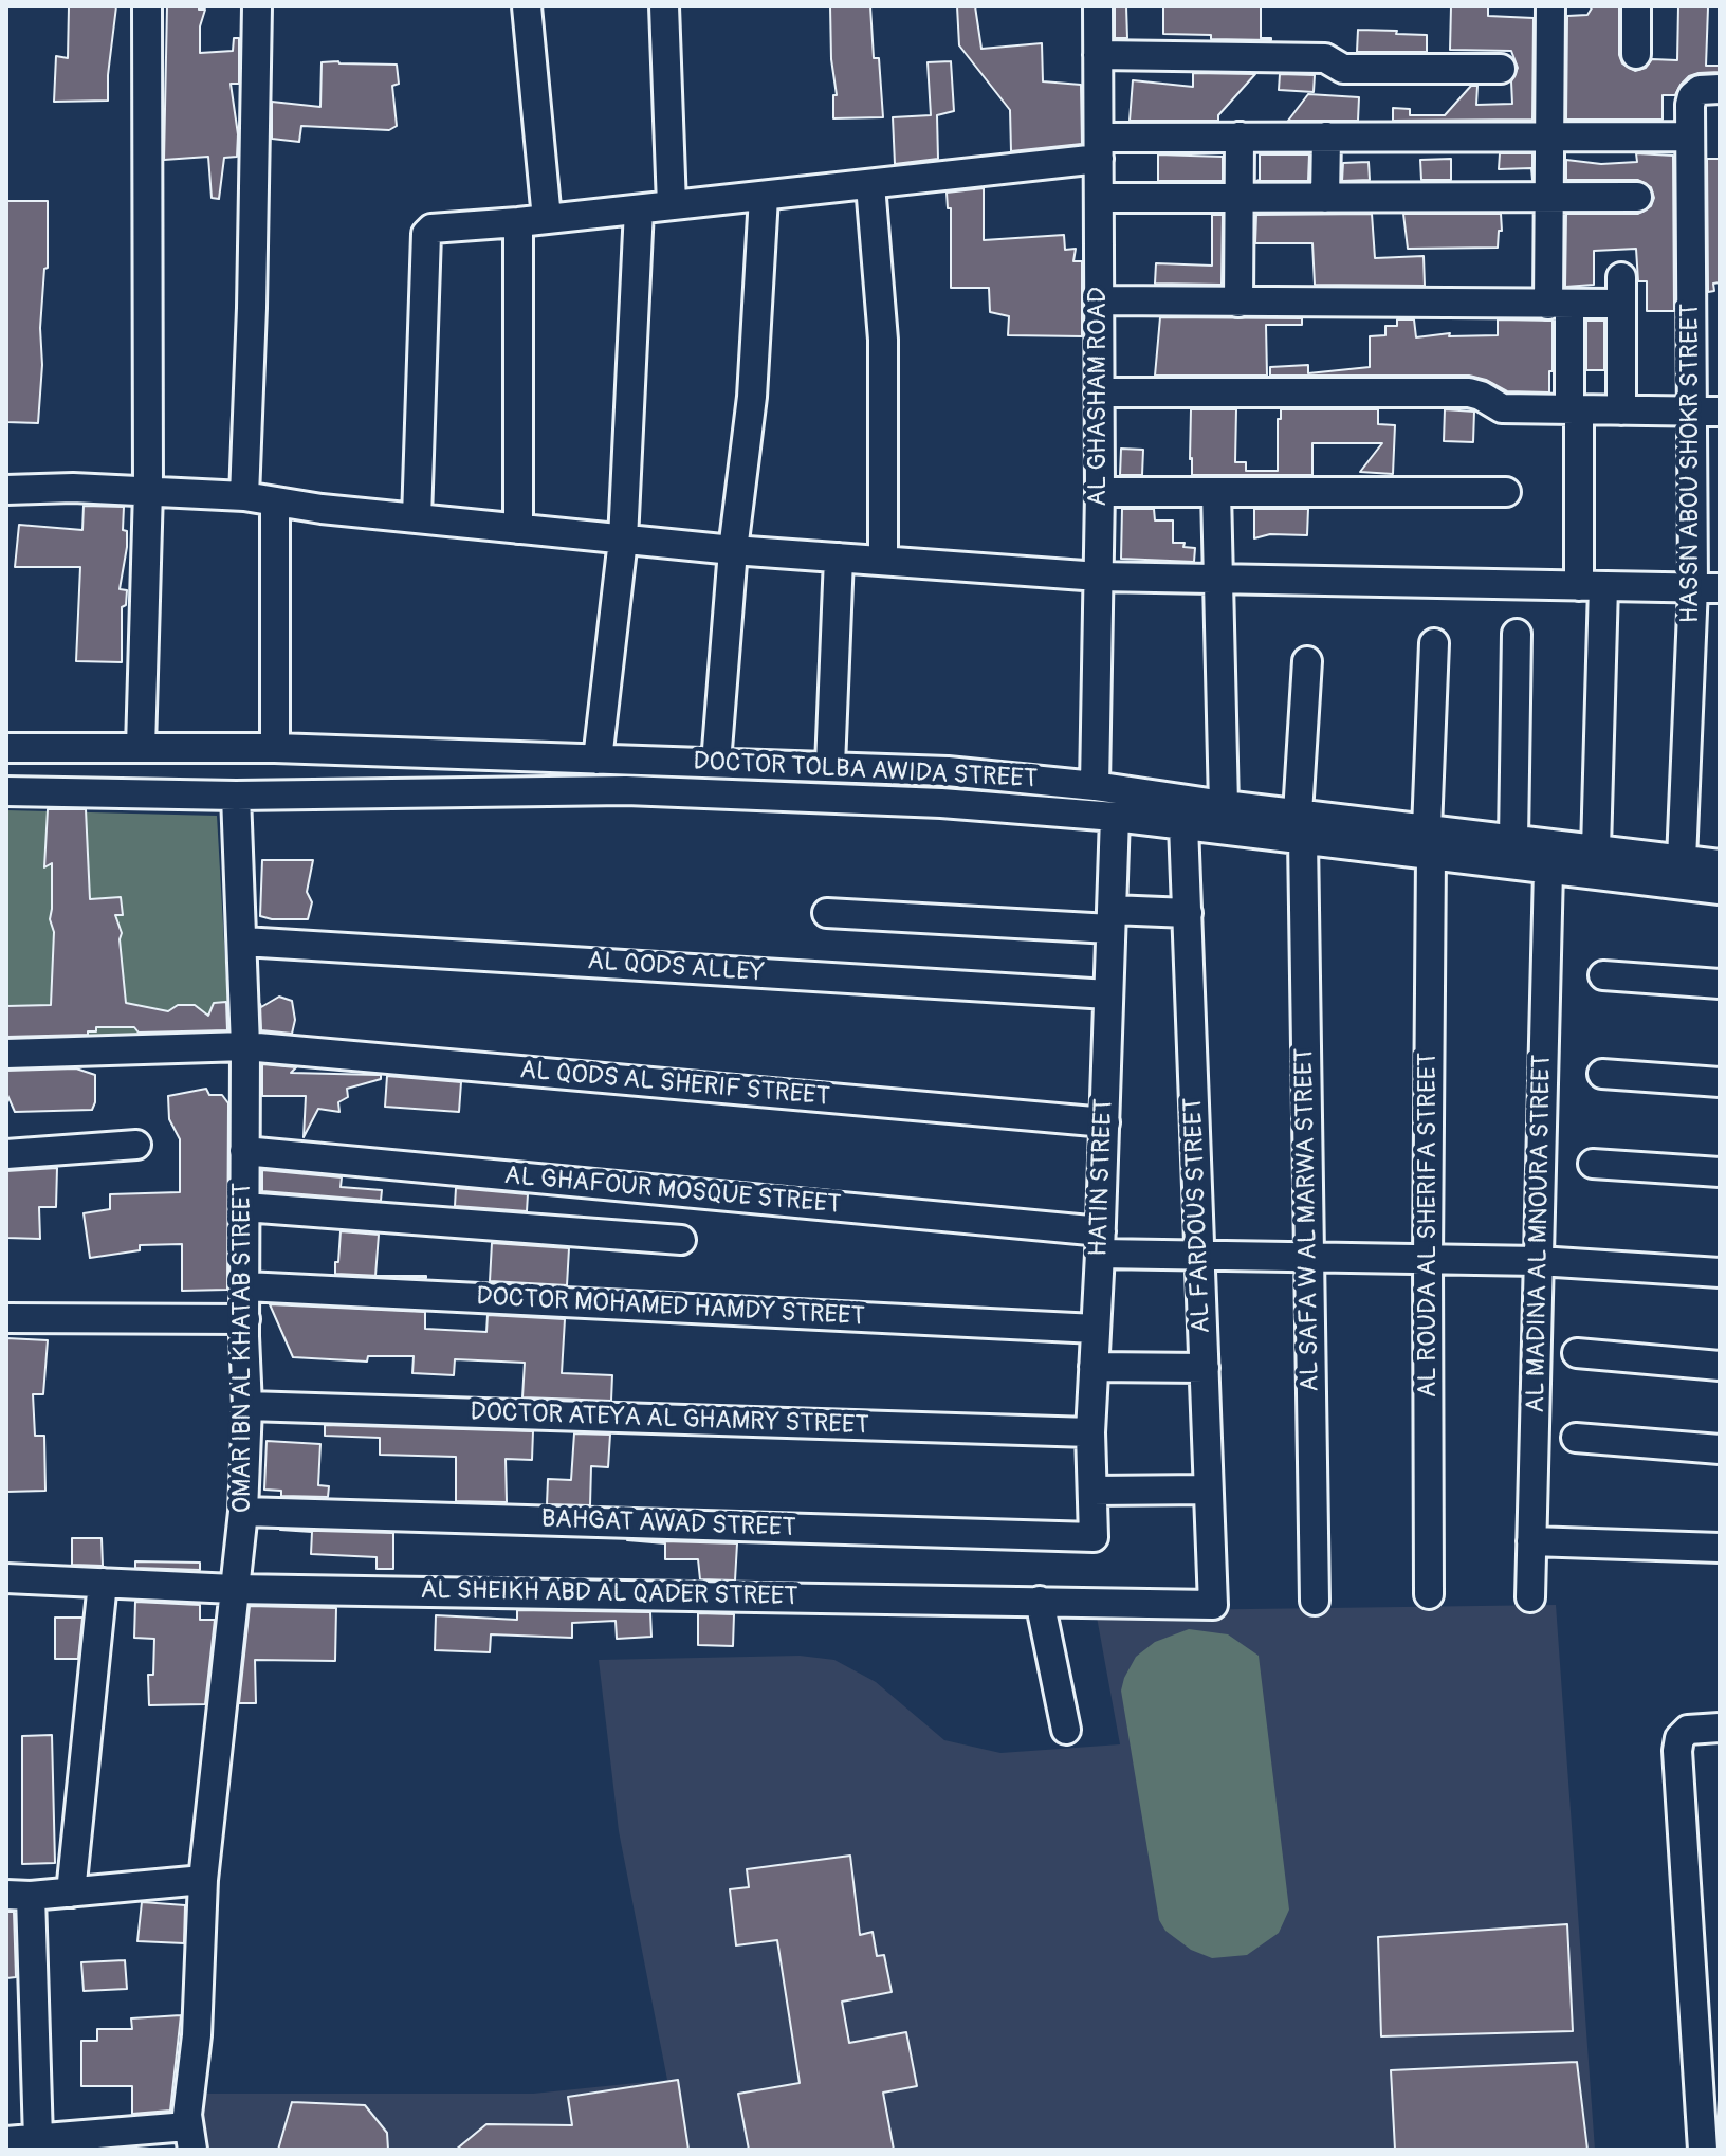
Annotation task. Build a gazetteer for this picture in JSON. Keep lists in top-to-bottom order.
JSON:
{
  "streets": {
    "street": [
      "AL GHASHAM ROAD",
      "HASSN ABOU SHOKR STREET",
      "DOCTOR TOLBA AWIDA STREET",
      "AL QODS ALLEY",
      "AL QODS AL SHERIF STREET",
      "HATIN STREET",
      "AL GHAFOUR MOSQUE STREET",
      "AL FARDOUS STREET",
      "AL SAFA W AL MARWA STREET",
      "AL ROUDA AL SHERIFA STREET",
      "AL MADINA AL MNOURA STREET",
      "DOCTOR MOHAMED HAMDY STREET",
      "OMAR IBN AL KHATAB STREET",
      "DOCTOR ATEYA AL GHAMRY STREET",
      "BAHGAT AWAD STREET",
      "AL SHEIKH ABD AL QADER STREET"
    ]
  },
  "crossings": [
    ["AL GHASHAM ROAD", "DOCTOR TOLBA AWIDA STREET"],
    ["HASSN ABOU SHOKR STREET", "DOCTOR TOLBA AWIDA STREET"],
    ["DOCTOR TOLBA AWIDA STREET", "HATIN STREET"],
    ["DOCTOR TOLBA AWIDA STREET", "AL FARDOUS STREET"],
    ["DOCTOR TOLBA AWIDA STREET", "AL SAFA W AL MARWA STREET"],
    ["DOCTOR TOLBA AWIDA STREET", "AL ROUDA AL SHERIFA STREET"],
    ["DOCTOR TOLBA AWIDA STREET", "AL MADINA AL MNOURA STREET"],
    ["DOCTOR TOLBA AWIDA STREET", "OMAR IBN AL KHATAB STREET"],
    ["AL QODS ALLEY", "HATIN STREET"],
    ["AL QODS ALLEY", "OMAR IBN AL KHATAB STREET"],
    ["AL QODS AL SHERIF STREET", "HATIN STREET"],
    ["AL QODS AL SHERIF STREET", "OMAR IBN AL KHATAB STREET"],
    ["HATIN STREET", "AL GHAFOUR MOSQUE STREET"],
    ["HATIN STREET", "DOCTOR MOHAMED HAMDY STREET"],
    ["HATIN STREET", "DOCTOR ATEYA AL GHAMRY STREET"],
    ["HATIN STREET", "BAHGAT AWAD STREET"],
    ["AL GHAFOUR MOSQUE STREET", "AL FARDOUS STREET"],
    ["AL GHAFOUR MOSQUE STREET", "AL SAFA W AL MARWA STREET"],
    ["AL GHAFOUR MOSQUE STREET", "AL ROUDA AL SHERIFA STREET"],
    ["AL GHAFOUR MOSQUE STREET", "AL MADINA AL MNOURA STREET"],
    ["AL GHAFOUR MOSQUE STREET", "OMAR IBN AL KHATAB STREET"],
    ["AL FARDOUS STREET", "AL SHEIKH ABD AL QADER STREET"],
    ["DOCTOR MOHAMED HAMDY STREET", "OMAR IBN AL KHATAB STREET"],
    ["OMAR IBN AL KHATAB STREET", "DOCTOR ATEYA AL GHAMRY STREET"],
    ["OMAR IBN AL KHATAB STREET", "BAHGAT AWAD STREET"],
    ["OMAR IBN AL KHATAB STREET", "AL SHEIKH ABD AL QADER STREET"]
  ]
}
